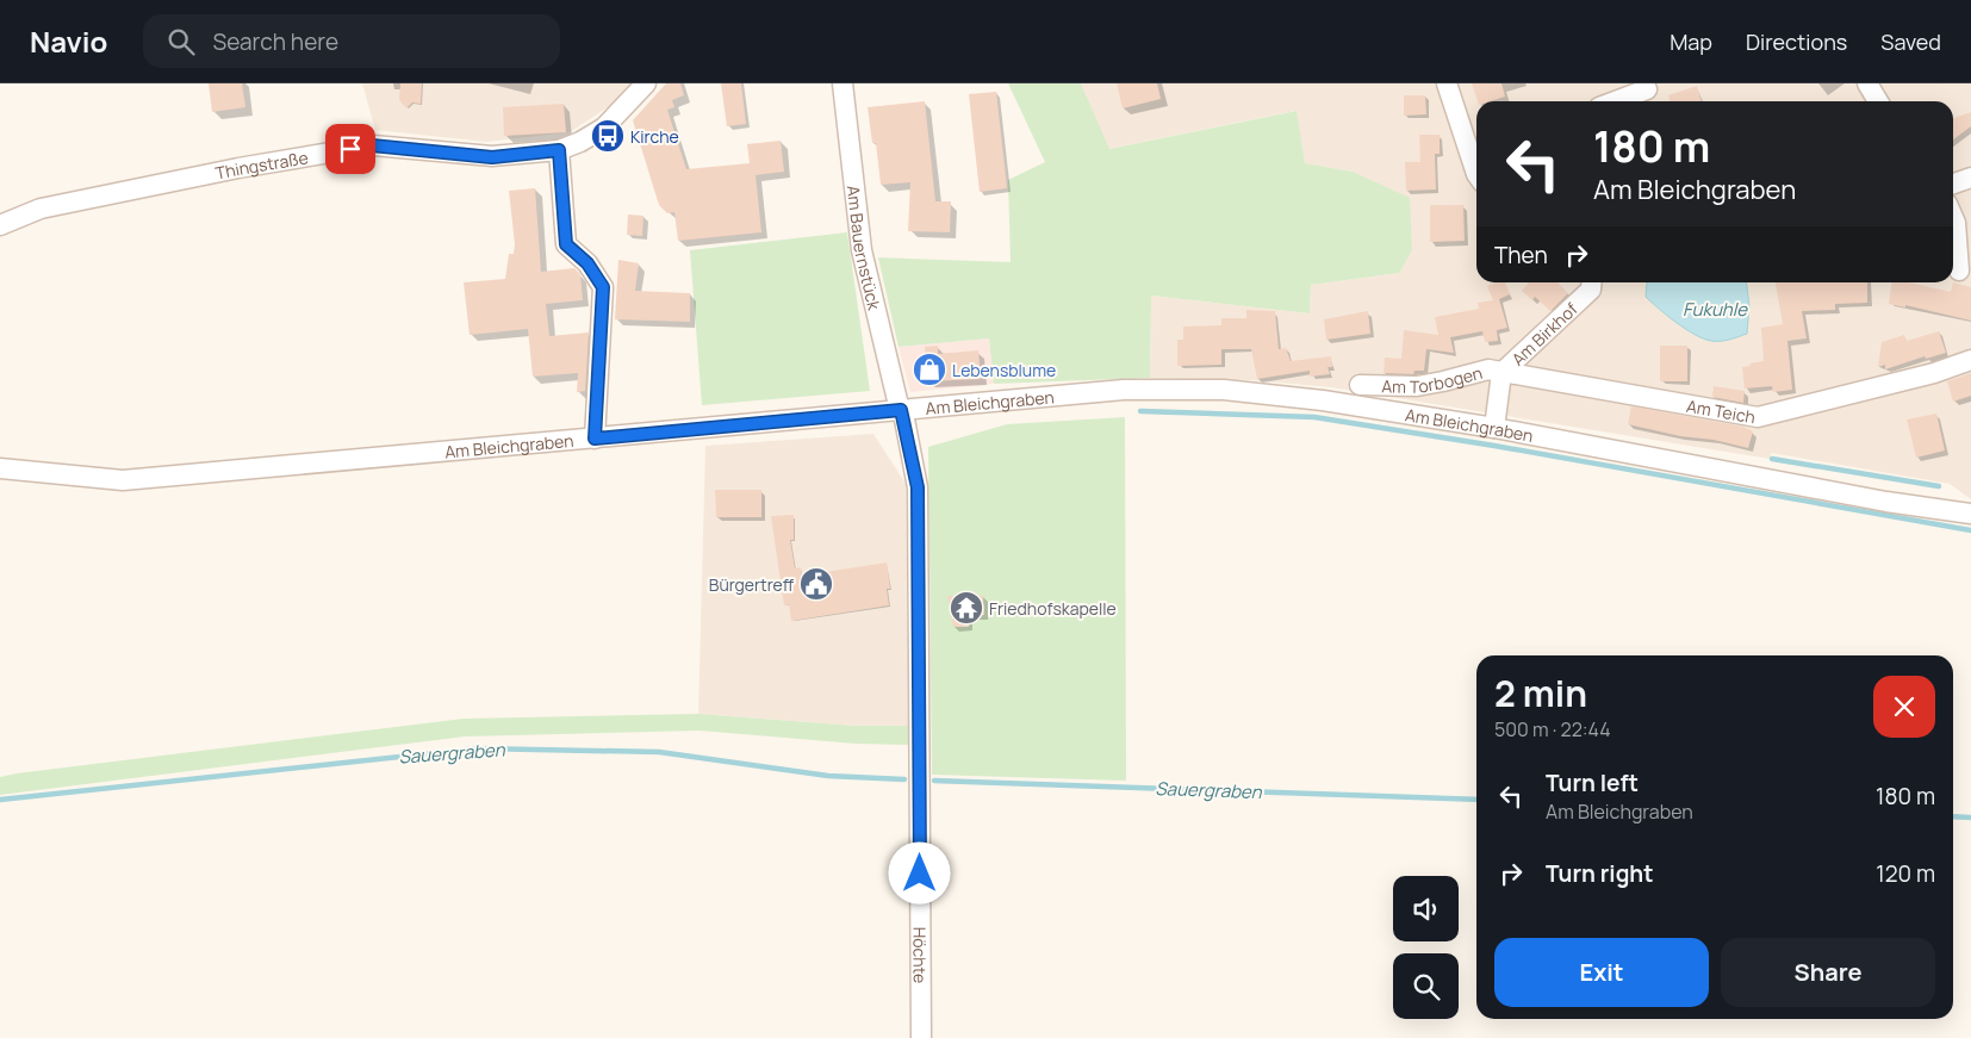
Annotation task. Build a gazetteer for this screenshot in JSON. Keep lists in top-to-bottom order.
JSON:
{
  "streets": {
    "street": [
      "Thingstraße",
      "Am Bauernstück",
      "Am Birkhof",
      "Am Torbogen",
      "Am Bleichgraben",
      "Am Teich",
      "Höchte"
    ]
  },
  "crossings": [
    ["Am Bauernstück", "Am Bleichgraben"],
    ["Am Bauernstück", "Höchte"],
    ["Am Birkhof", "Am Torbogen"],
    ["Am Birkhof", "Am Bleichgraben"],
    ["Am Birkhof", "Am Teich"],
    ["Am Torbogen", "Am Teich"],
    ["Am Bleichgraben", "Höchte"]
  ],
  "water": ["Fukuhle", "Sauergraben"],
  "places": {
    "bus stop": ["Kirche"],
    "shop": ["Lebensblume"],
    "public building": ["Bürgertreff"],
    "temple": ["Friedhofskapelle"]
  },
  "page": {
    "header": "Navio",
    "search": "Search here",
    "nav": ["Map", "Directions", "Saved"],
    "turn": ["180 m", "Am Bleichgraben"],
    "then": "Then",
    "heading": ["2 min", "500 m · 22:44"],
    "list": [
      {
        "name": "Turn left",
        "note": "Am Bleichgraben",
        "value": "180 m"
      },
      {
        "name": "Turn right",
        "value": "120 m"
      }
    ],
    "buttons": ["Exit", "Share"]
  }
}
